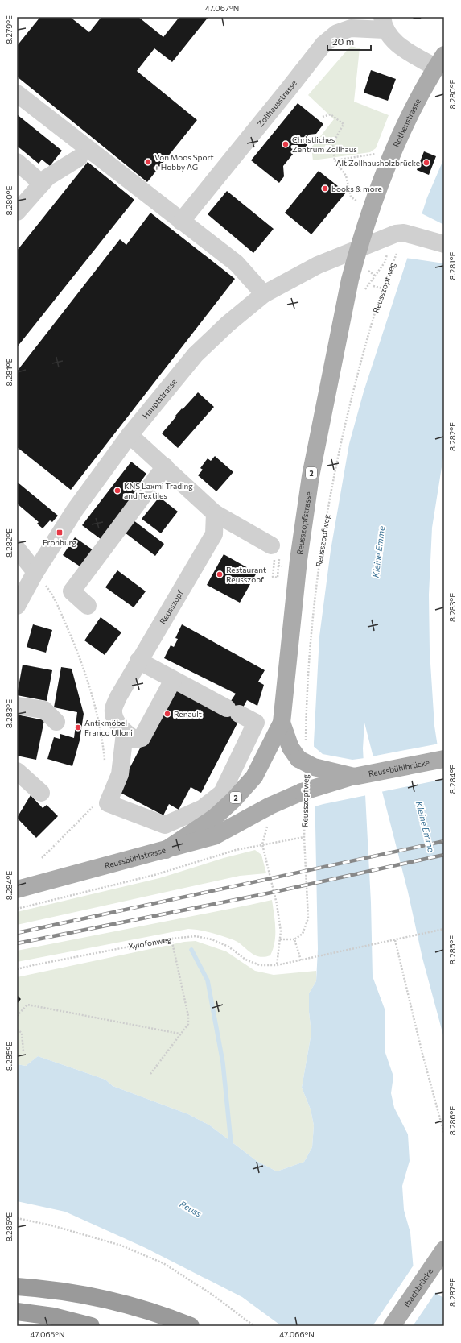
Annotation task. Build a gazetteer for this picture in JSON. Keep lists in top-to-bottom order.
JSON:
{
  "streets": {
    "main road": [
      "Rothenstrasse",
      "2",
      "Reusszopfstrasse",
      "Reussbühlbrücke",
      "Reussbühlstrasse",
      "Ibachbrücke"
    ],
    "street": ["Zollhausstrasse", "Hauptstrasse", "Reusszopf"],
    "path": ["Reusszopfweg", "Xylofonweg"]
  },
  "crossings": [
    ["Zollhausstrasse", "Rothenstrasse"],
    ["Rothenstrasse", "Hauptstrasse"],
    ["Rothenstrasse", "Reusszopfstrasse"],
    ["Reusszopfweg", "Reusszopfstrasse"],
    ["Reusszopfweg", "Reussbühlbrücke"],
    ["Reusszopfweg", "Reussbühlstrasse"],
    ["Hauptstrasse", "Reusszopfstrasse"],
    ["Reusszopfstrasse", "Reussbühlbrücke"],
    ["Reusszopfstrasse", "Reussbühlstrasse"],
    ["Reussbühlbrücke", "Reussbühlstrasse"]
  ],
  "water": ["Kleine Emme", "Reuss"],
  "places": {
    "other": [
      "Christliches Zentrum Zollhaus",
      "Von Moos Sport + Hobby AG",
      "Alt Zollhausholzbrücke",
      "books & more",
      "KNS Laxmi Trading and Textiles",
      "Restaurant Reusszopf",
      "Renault",
      "Antikmöbel Franco Ulloni"
    ],
    "transit": ["Frohburg"]
  },
  "scale_bar": "20 m",
  "coordinates": [
    "47.067°N",
    "8.279°E",
    "8.280°E",
    "8.281°E",
    "8.282°E",
    "8.283°E",
    "8.284°E",
    "8.285°E",
    "8.286°E",
    "8.287°E",
    "47.065°N",
    "47.066°N"
  ]
}
